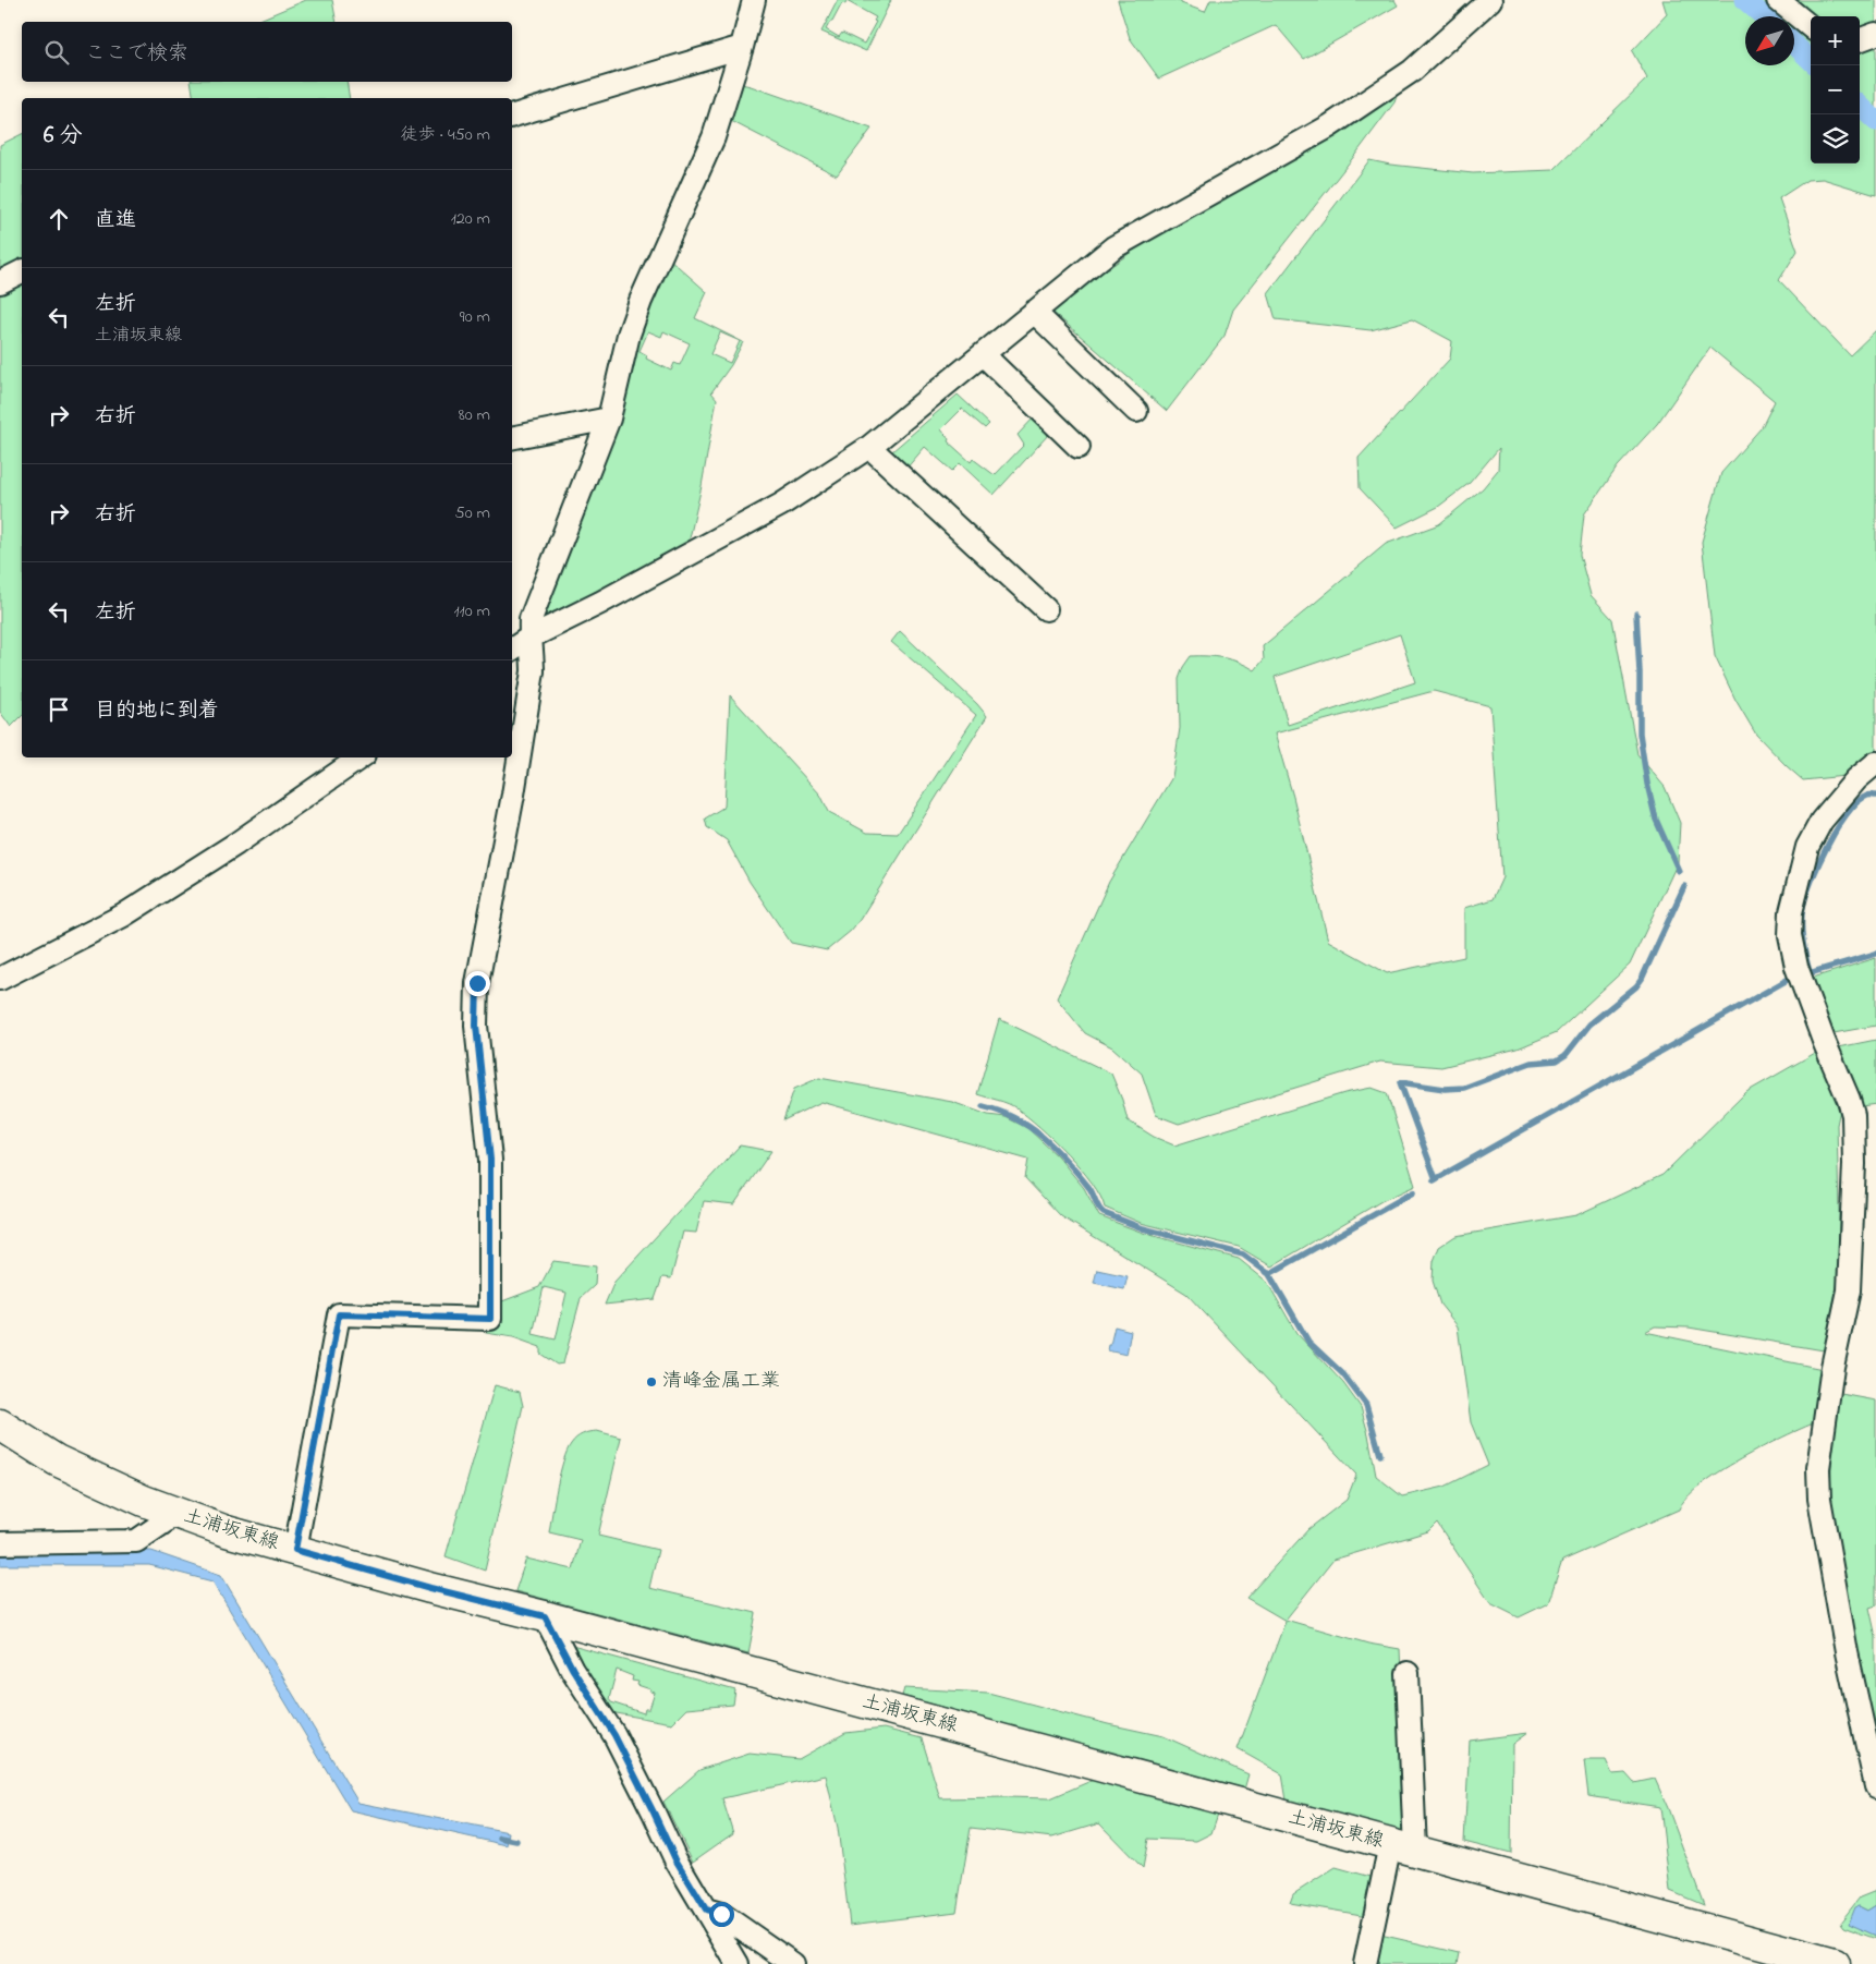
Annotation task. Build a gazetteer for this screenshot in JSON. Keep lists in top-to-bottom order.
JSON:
{
  "streets": {
    "main road": ["土浦坂東線"]
  },
  "places": ["清峰金属工業"],
  "north": "bottom left",
  "page": {
    "map_buttons": ["+", "−"],
    "search": "ここで検索",
    "heading": ["6 分", "徒歩 · 450 m"],
    "list": [
      ["直進", "120 m"],
      ["左折", "土浦坂東線", "90 m"],
      ["右折", "80 m"],
      ["右折", "50 m"],
      ["左折", "110 m"],
      "目的地に到着"
    ]
  }
}
